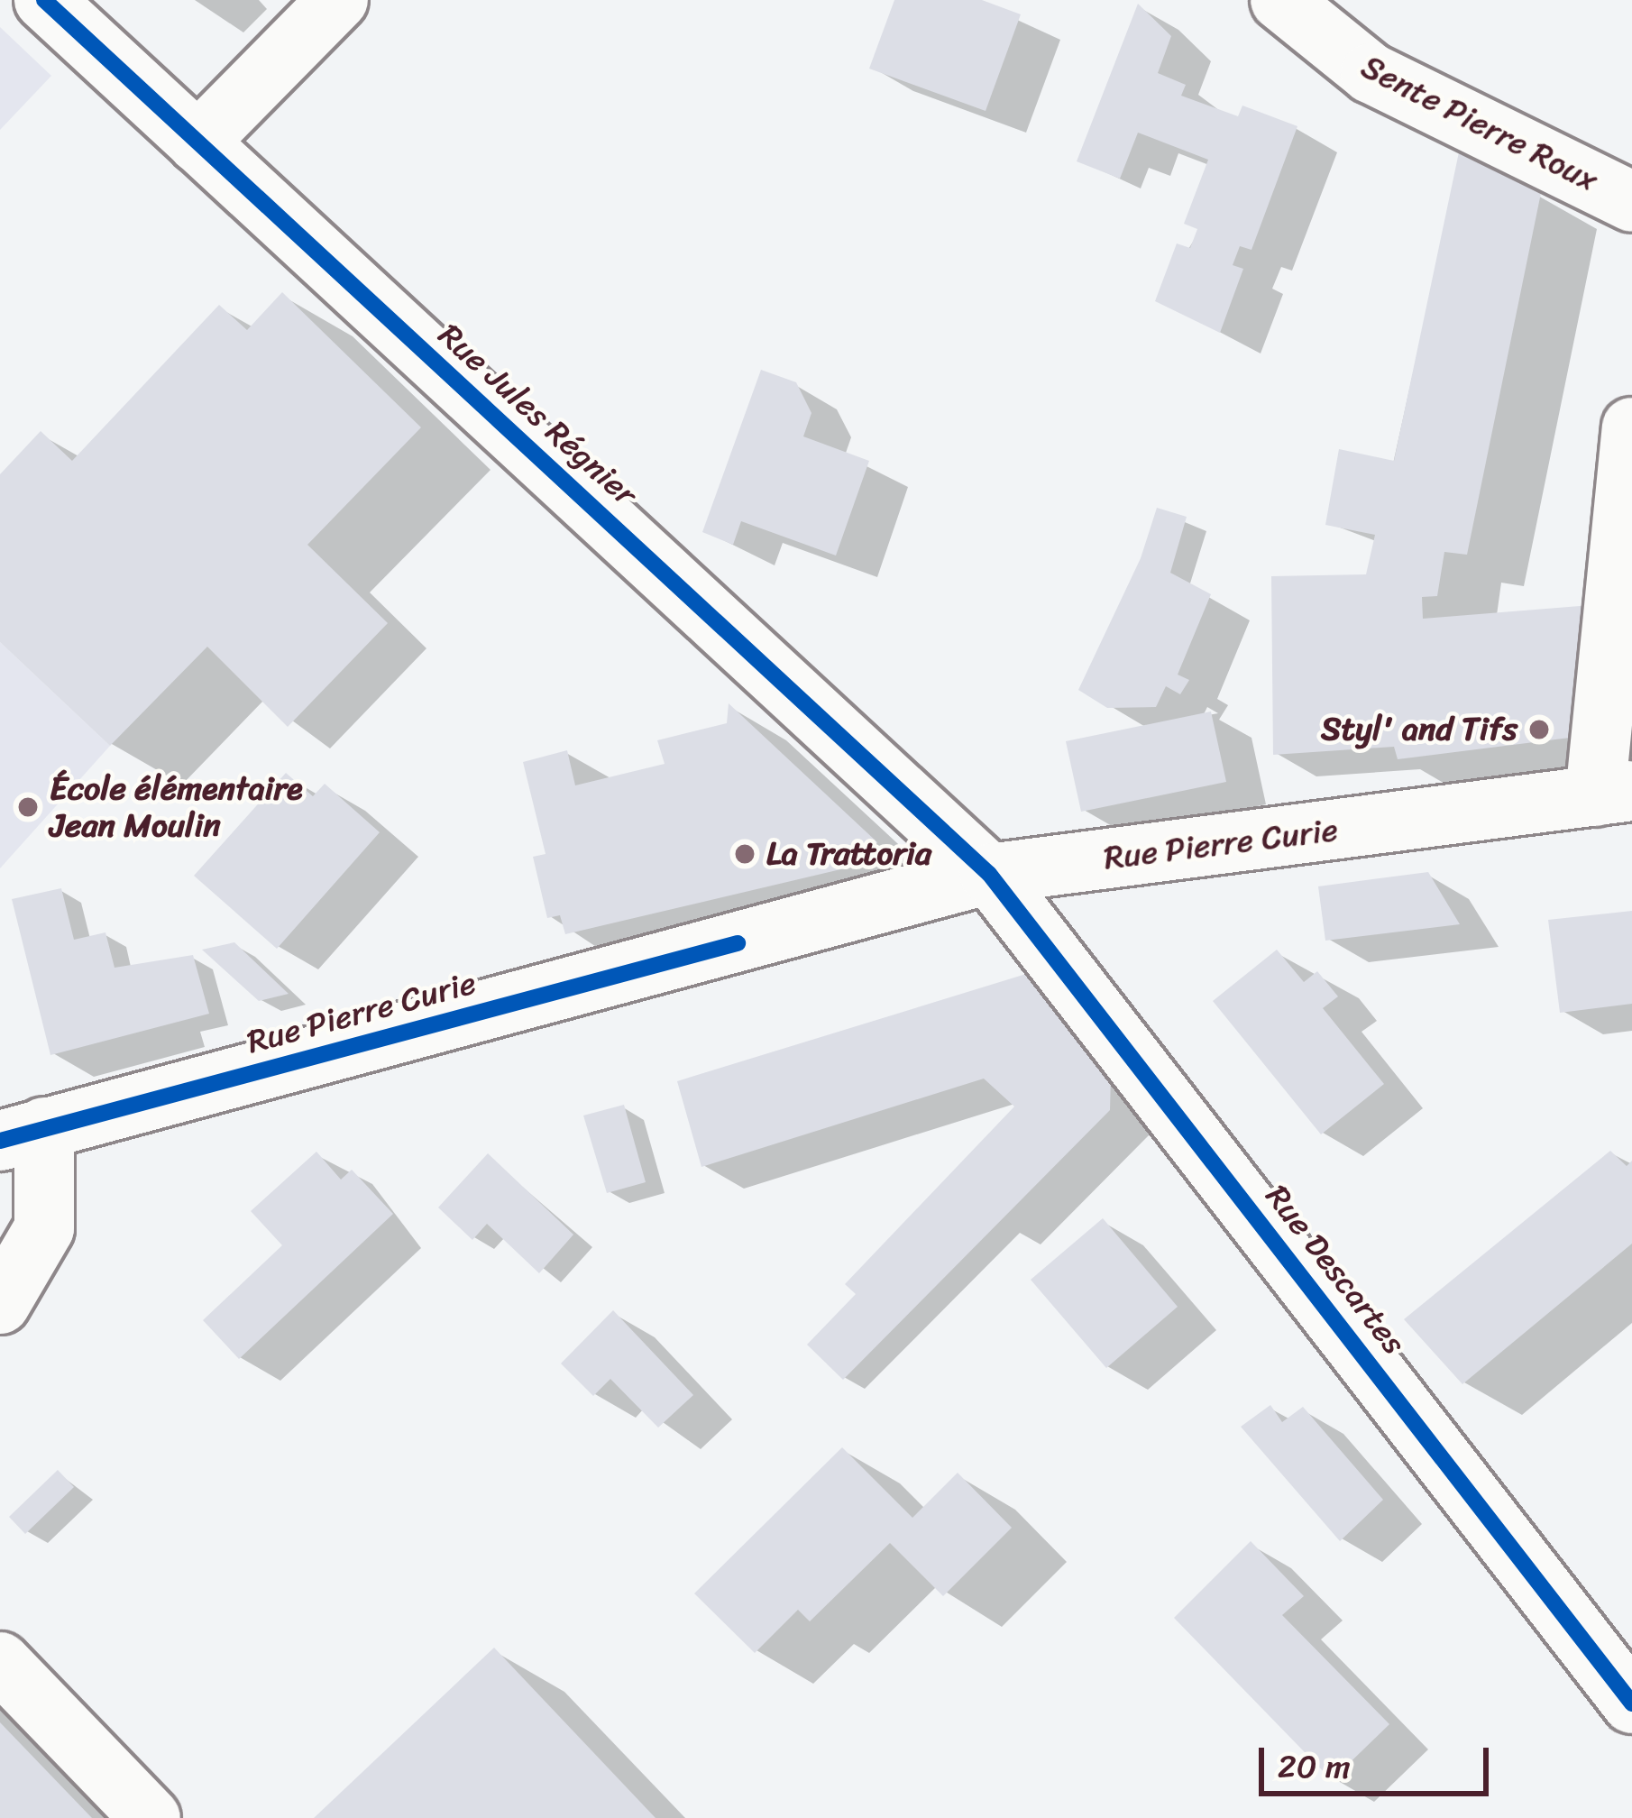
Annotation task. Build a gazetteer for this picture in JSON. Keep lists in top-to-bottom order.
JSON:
{
  "streets": {
    "street": [
      "Sente Pierre Roux",
      "Rue Jules Régnier",
      "Rue Pierre Curie",
      "Rue Descartes"
    ]
  },
  "crossings": [
    ["Rue Jules Régnier", "Rue Pierre Curie"],
    ["Rue Jules Régnier", "Rue Descartes"],
    ["Rue Pierre Curie", "Rue Descartes"]
  ],
  "places": ["Styl' and Tifs", "École élémentaire Jean Moulin", "La Trattoria"],
  "scale_bar": "20 m"
}
